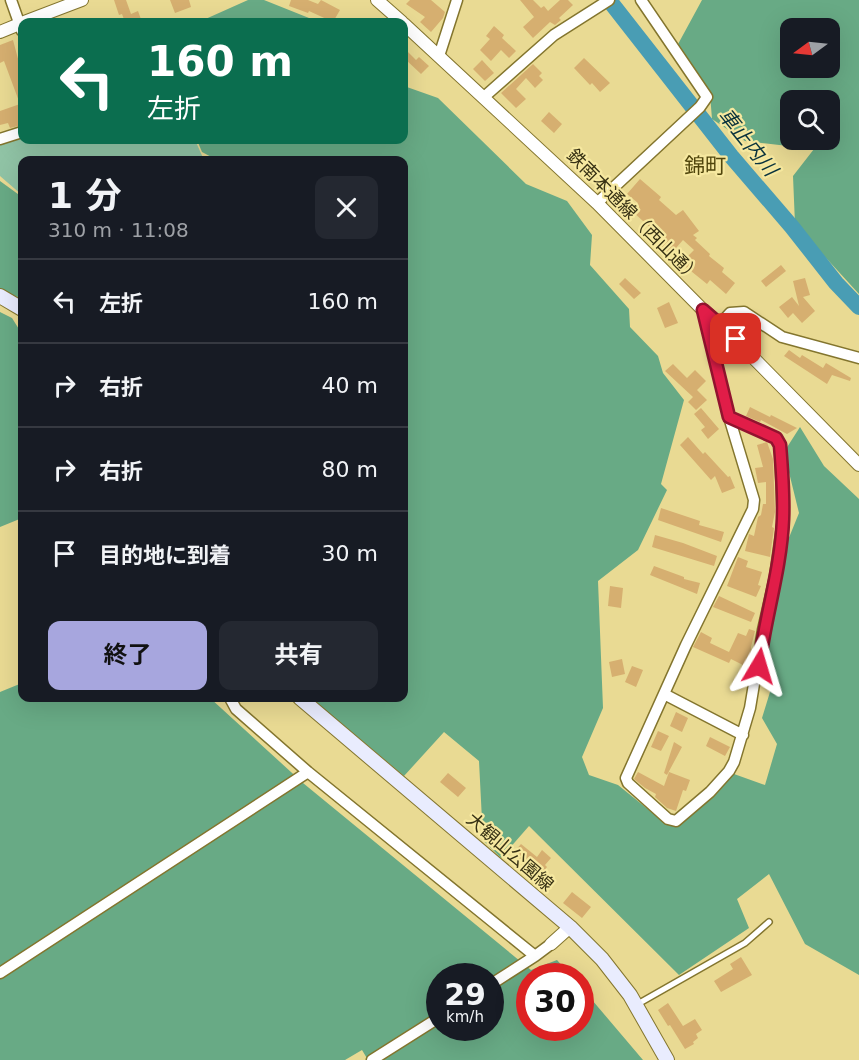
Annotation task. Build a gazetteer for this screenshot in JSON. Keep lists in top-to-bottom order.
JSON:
{
  "streets": {
    "main road": ["大観山公園線"],
    "street": ["鉄南本通線（西山通）"]
  },
  "districts": ["錦町"],
  "water": ["車止内川"],
  "north": "left",
  "page": {
    "turn": ["160 m", "左折"],
    "heading": ["1 分", "310 m · 11:08"],
    "list": [
      {
        "name": "左折",
        "value": "160 m"
      },
      {
        "name": "右折",
        "value": "40 m"
      },
      {
        "name": "右折",
        "value": "80 m"
      },
      {
        "name": "目的地に到着",
        "value": "30 m"
      }
    ],
    "buttons": ["終了", "共有"],
    "speed": "29 km/h",
    "limit": "30"
  }
}
